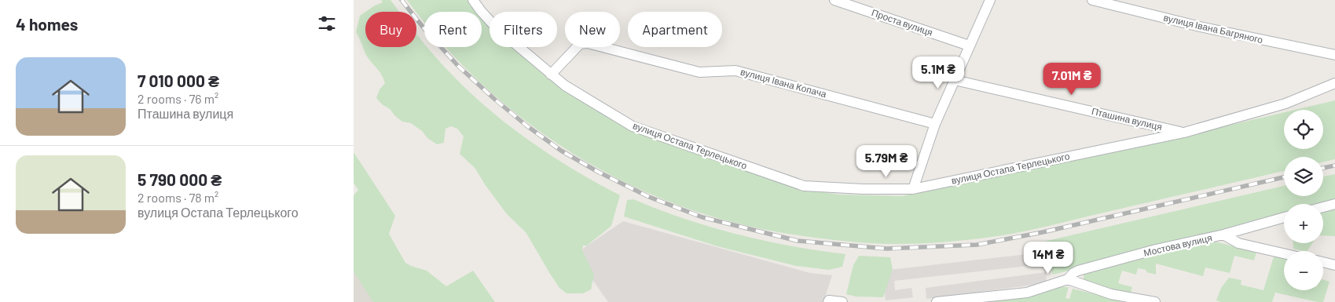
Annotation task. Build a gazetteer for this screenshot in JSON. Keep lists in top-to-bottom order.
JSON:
{
  "streets": {
    "street": [
      "Проста вулиця",
      "вулиця Івана Багряного",
      "вулиця Івана Копача",
      "Пташина вулиця",
      "вулиця Остапа Терлецького",
      "Мостова вулиця"
    ]
  },
  "crossings": [
    ["вулиця Івана Копача", "вулиця Остапа Терлецького"],
    ["Пташина вулиця", "вулиця Остапа Терлецького"]
  ],
  "page": {
    "heading": "4 homes",
    "chip": [
      "Buy",
      "Rent",
      "Filters",
      "New",
      "Apartment"
    ],
    "list": [
      {
        "name": "7 010 000 ₴",
        "note": "2 rooms · 76 m² · Пташина вулиця"
      },
      {
        "name": "5 790 000 ₴",
        "note": "2 rooms · 78 m² · вулиця Остапа Терлецького"
      }
    ],
    "price": [
      "5.1M ₴",
      "7.01M ₴",
      "5.79M ₴",
      "14M ₴"
    ],
    "map_buttons": ["+", "−"]
  }
}
